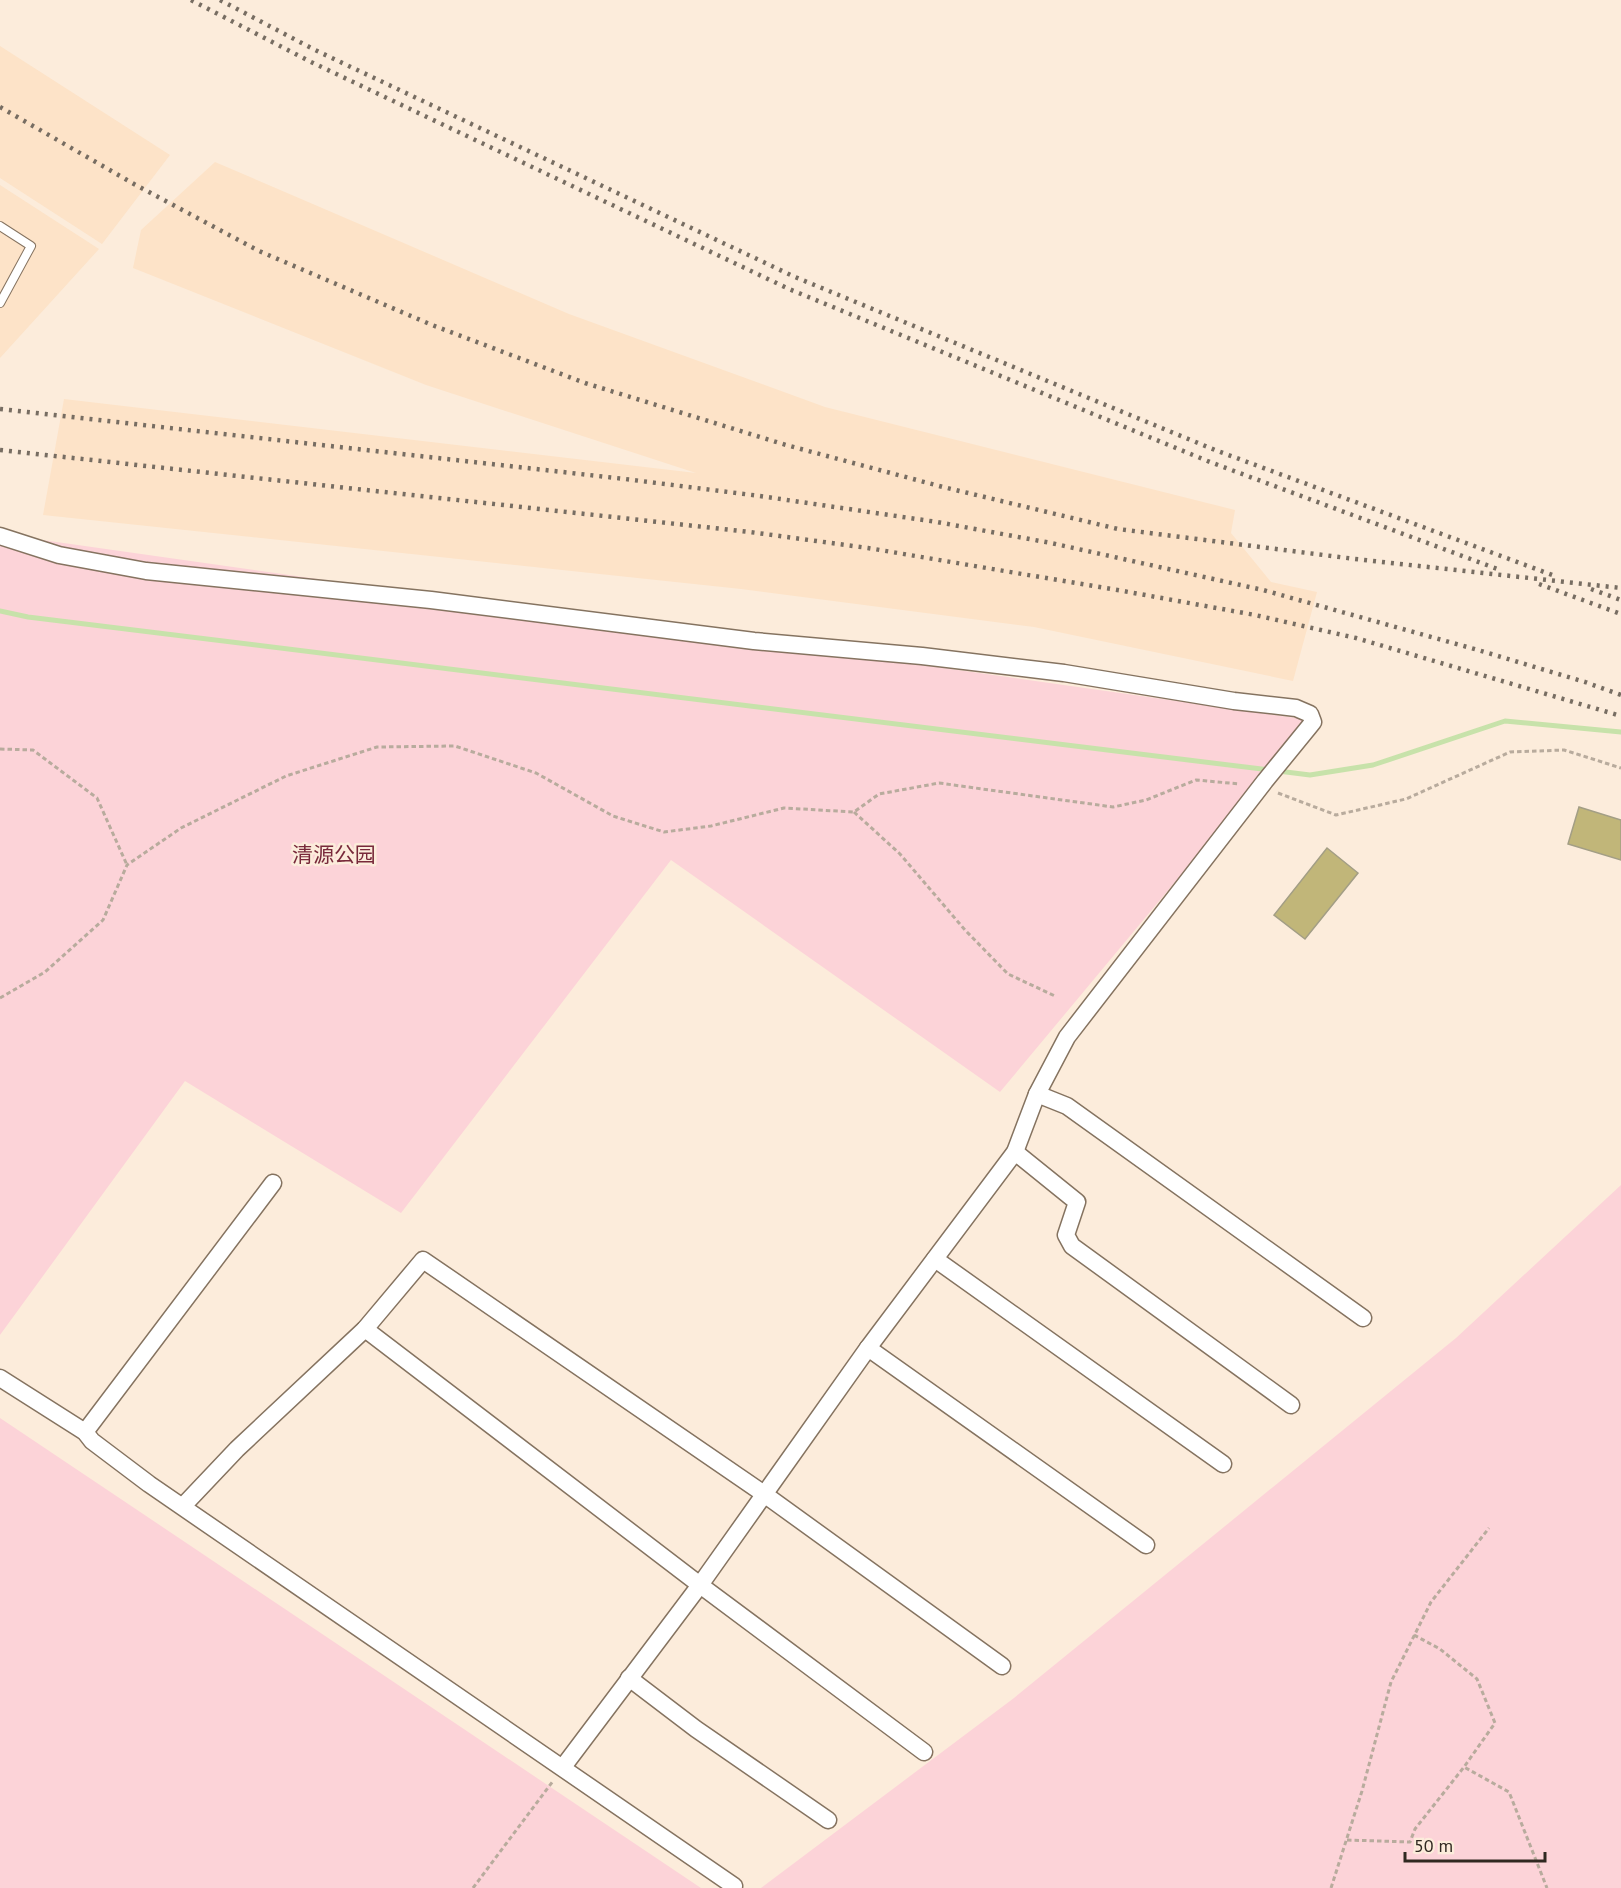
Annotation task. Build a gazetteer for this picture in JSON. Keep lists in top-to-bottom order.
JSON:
{
  "parks": ["清源公园"],
  "scale_bar": "50 m"
}
